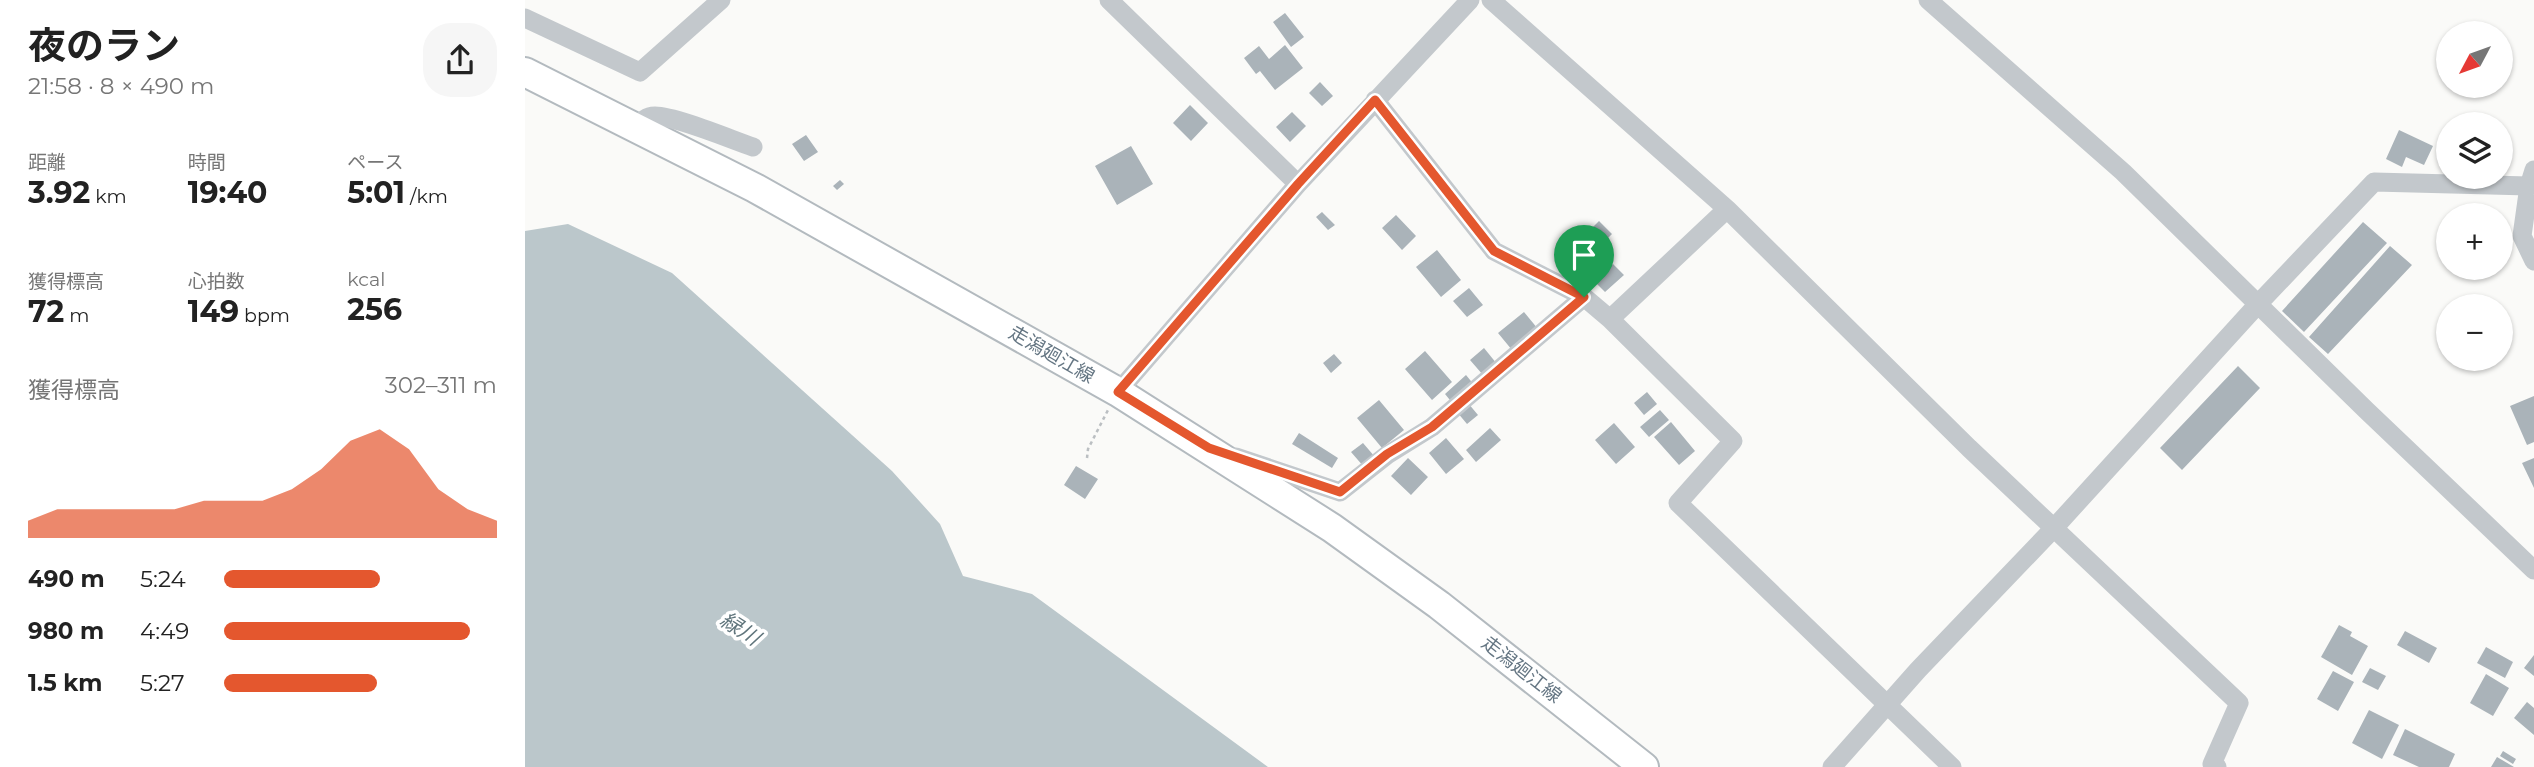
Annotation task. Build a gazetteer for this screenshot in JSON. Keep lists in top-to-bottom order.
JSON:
{
  "streets": {
    "main road": ["走潟廻江線"]
  },
  "water": ["緑川"],
  "north": "bottom left",
  "page": {
    "heading": ["夜のラン", "21:58 · 8 × 490 m"],
    "map_buttons": ["+", "−"],
    "stats": [
      ["距離", "3.92 km"],
      ["時間", "19:40"],
      ["ペース", "5:01 /km"],
      ["獲得標高", "72 m"],
      ["心拍数", "149 bpm"],
      ["kcal", "256"]
    ],
    "chart": ["獲得標高", "302–311 m"],
    "list": [
      {
        "name": "490 m",
        "note": "5:24"
      },
      {
        "name": "980 m",
        "note": "4:49"
      },
      {
        "name": "1.5 km",
        "note": "5:27"
      }
    ]
  }
}
